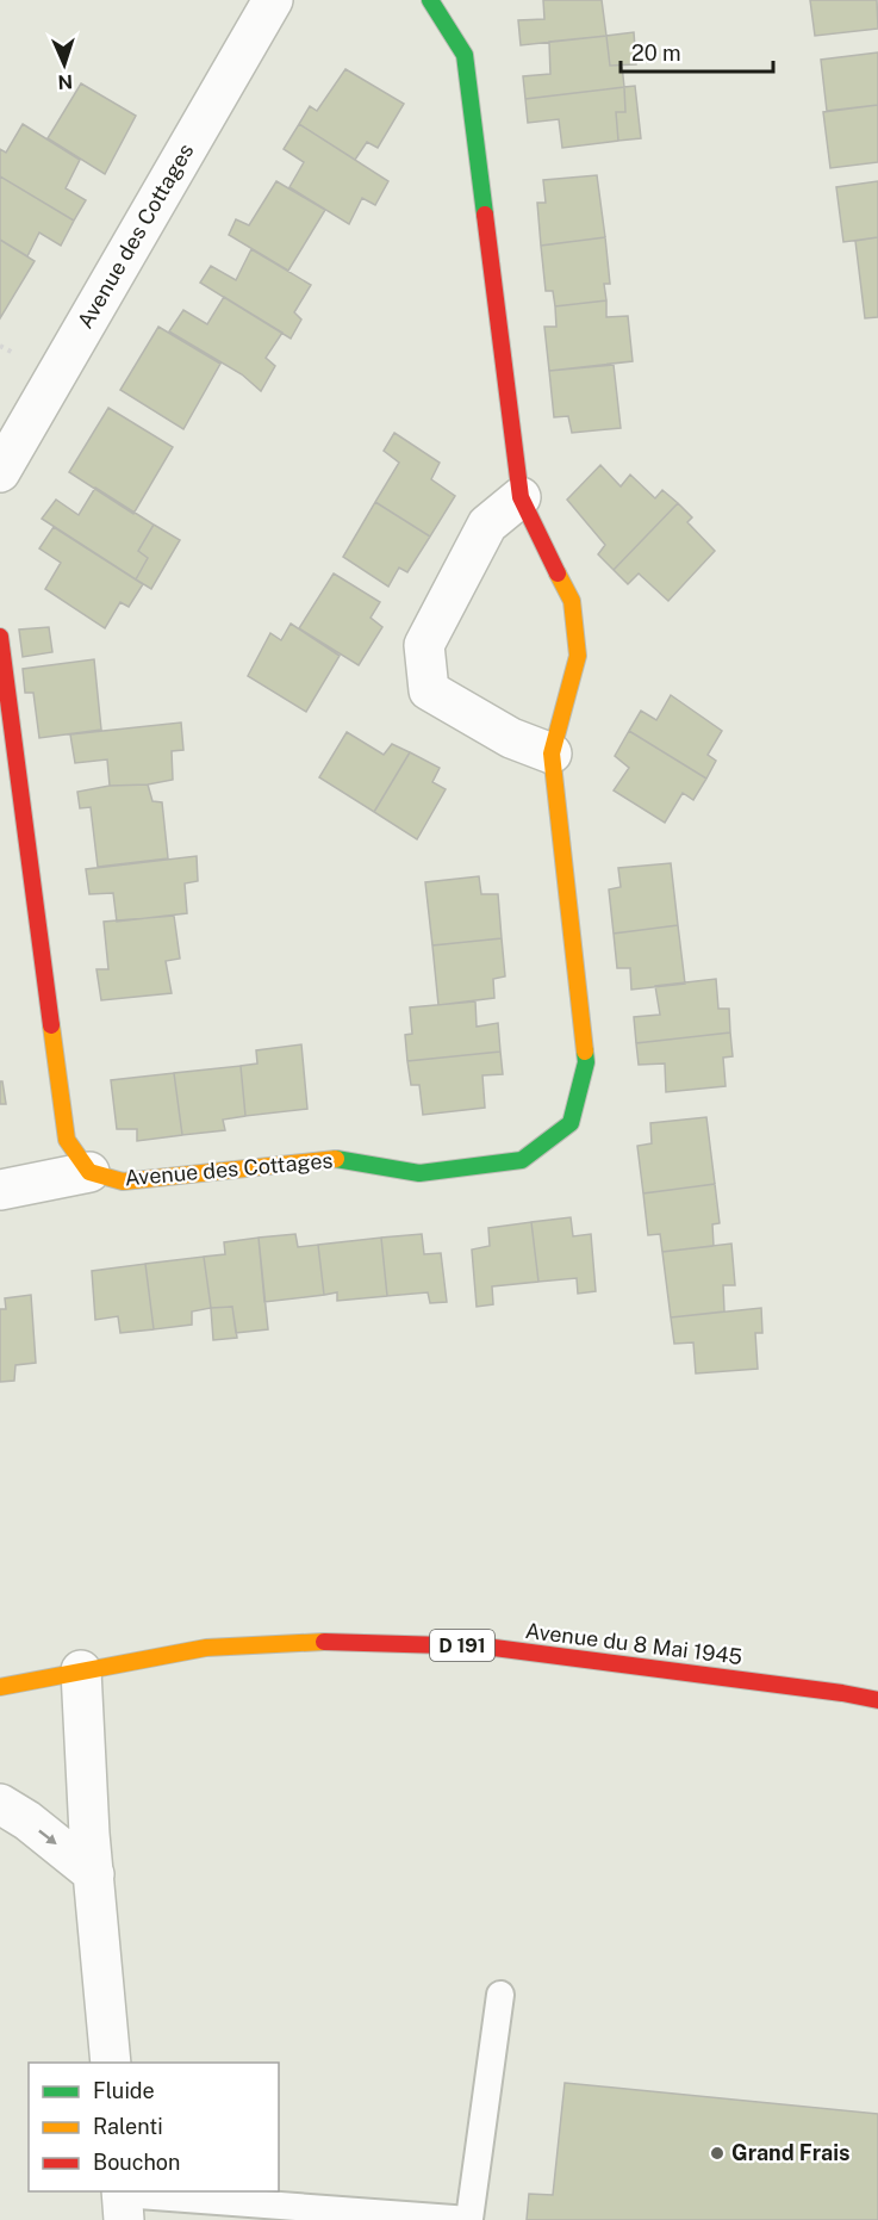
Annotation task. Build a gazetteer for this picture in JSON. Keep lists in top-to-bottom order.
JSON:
{
  "streets": {
    "street": ["Avenue des Cottages", "Avenue du 8 Mai 1945", "D 191"]
  },
  "places": ["Grand Frais"],
  "legend": ["Fluide", "Ralenti", "Bouchon"],
  "scale_bar": "20 m",
  "north": "bottom"
}
